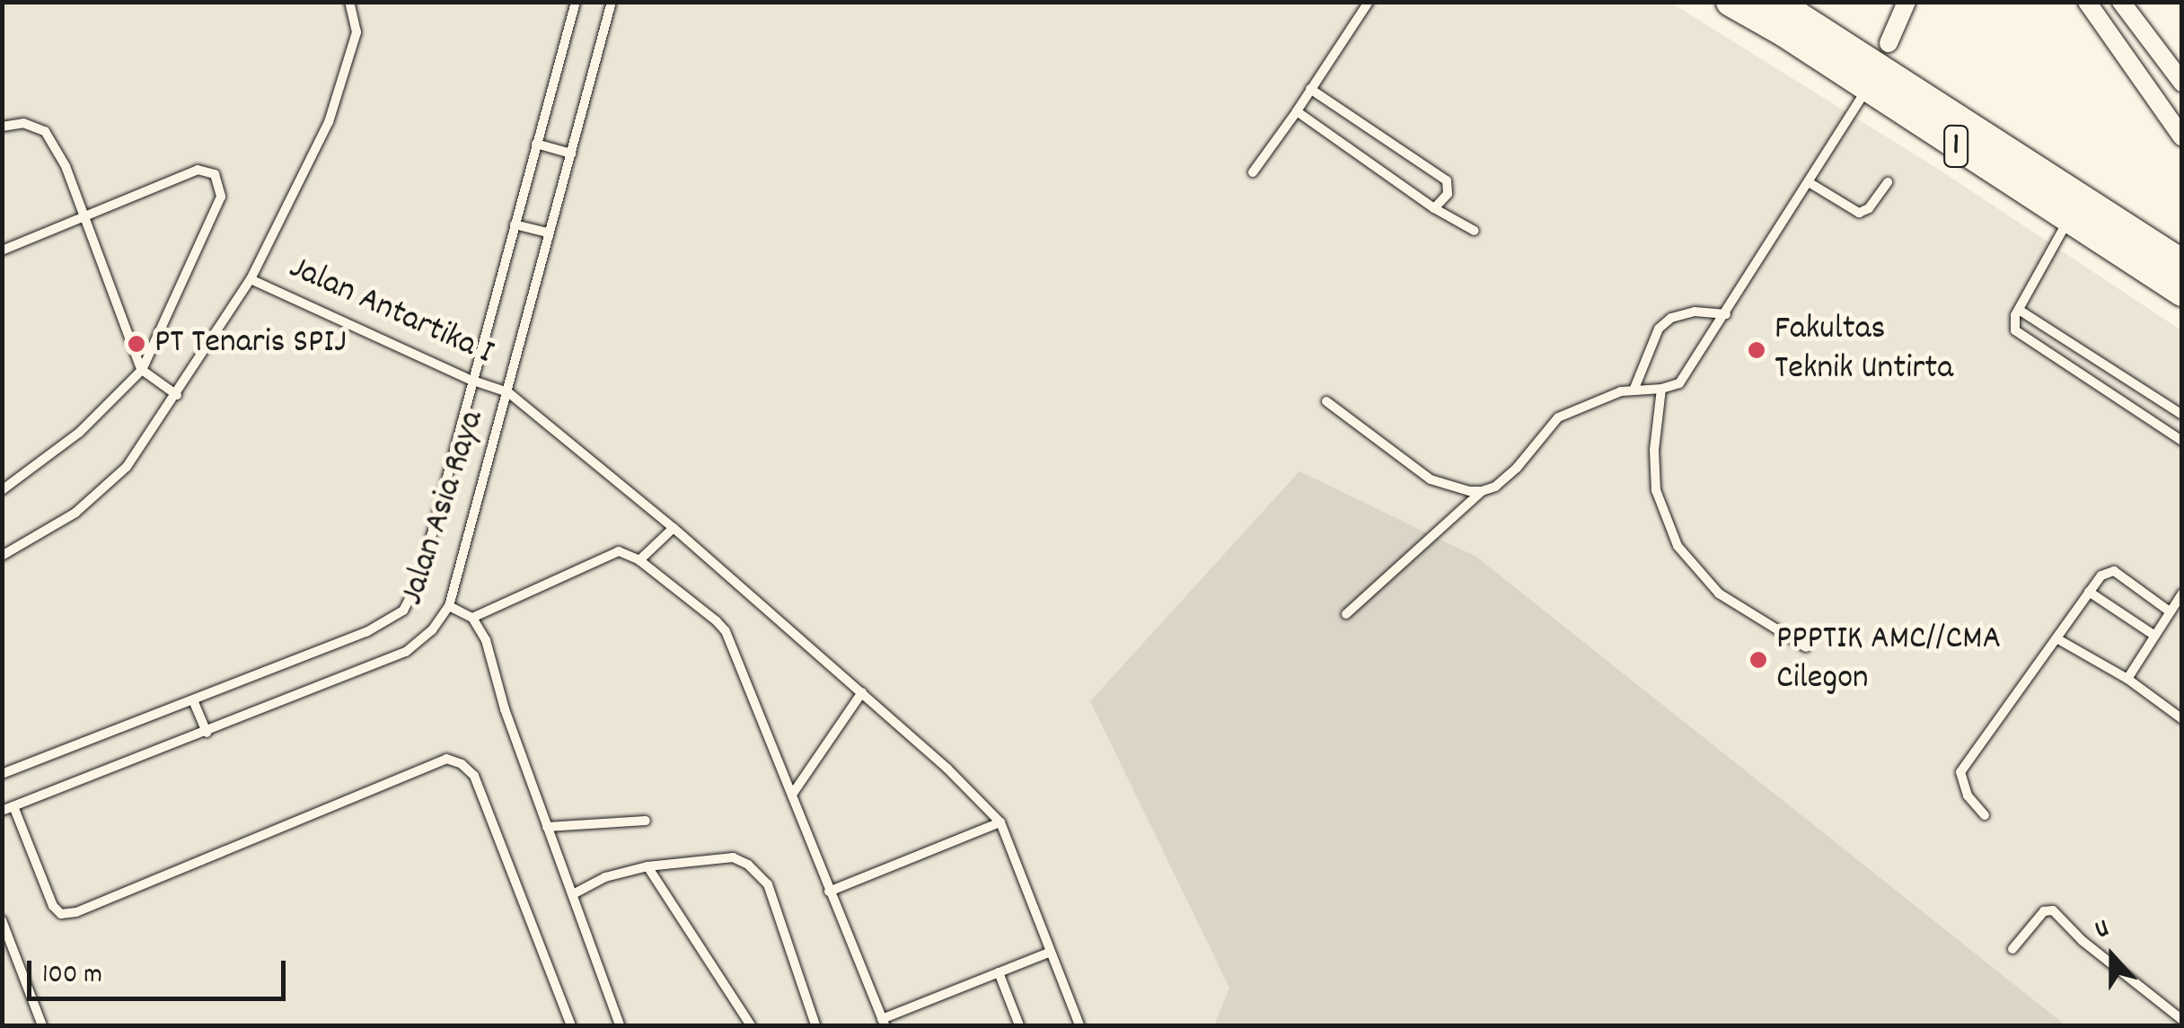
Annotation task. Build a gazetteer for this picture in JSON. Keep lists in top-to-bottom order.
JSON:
{
  "streets": {
    "highway": ["1"],
    "lane": ["Jalan Antartika I", "Jalan Asia Raya"]
  },
  "crossings": [
    ["Jalan Antartika I", "Jalan Asia Raya"]
  ],
  "places": ["PT Tenaris SPIJ", "Fakultas Teknik Untirta", "PPPTIK AMC//CMA Cilegon"],
  "scale_bar": "100 m",
  "north": "top"
}
